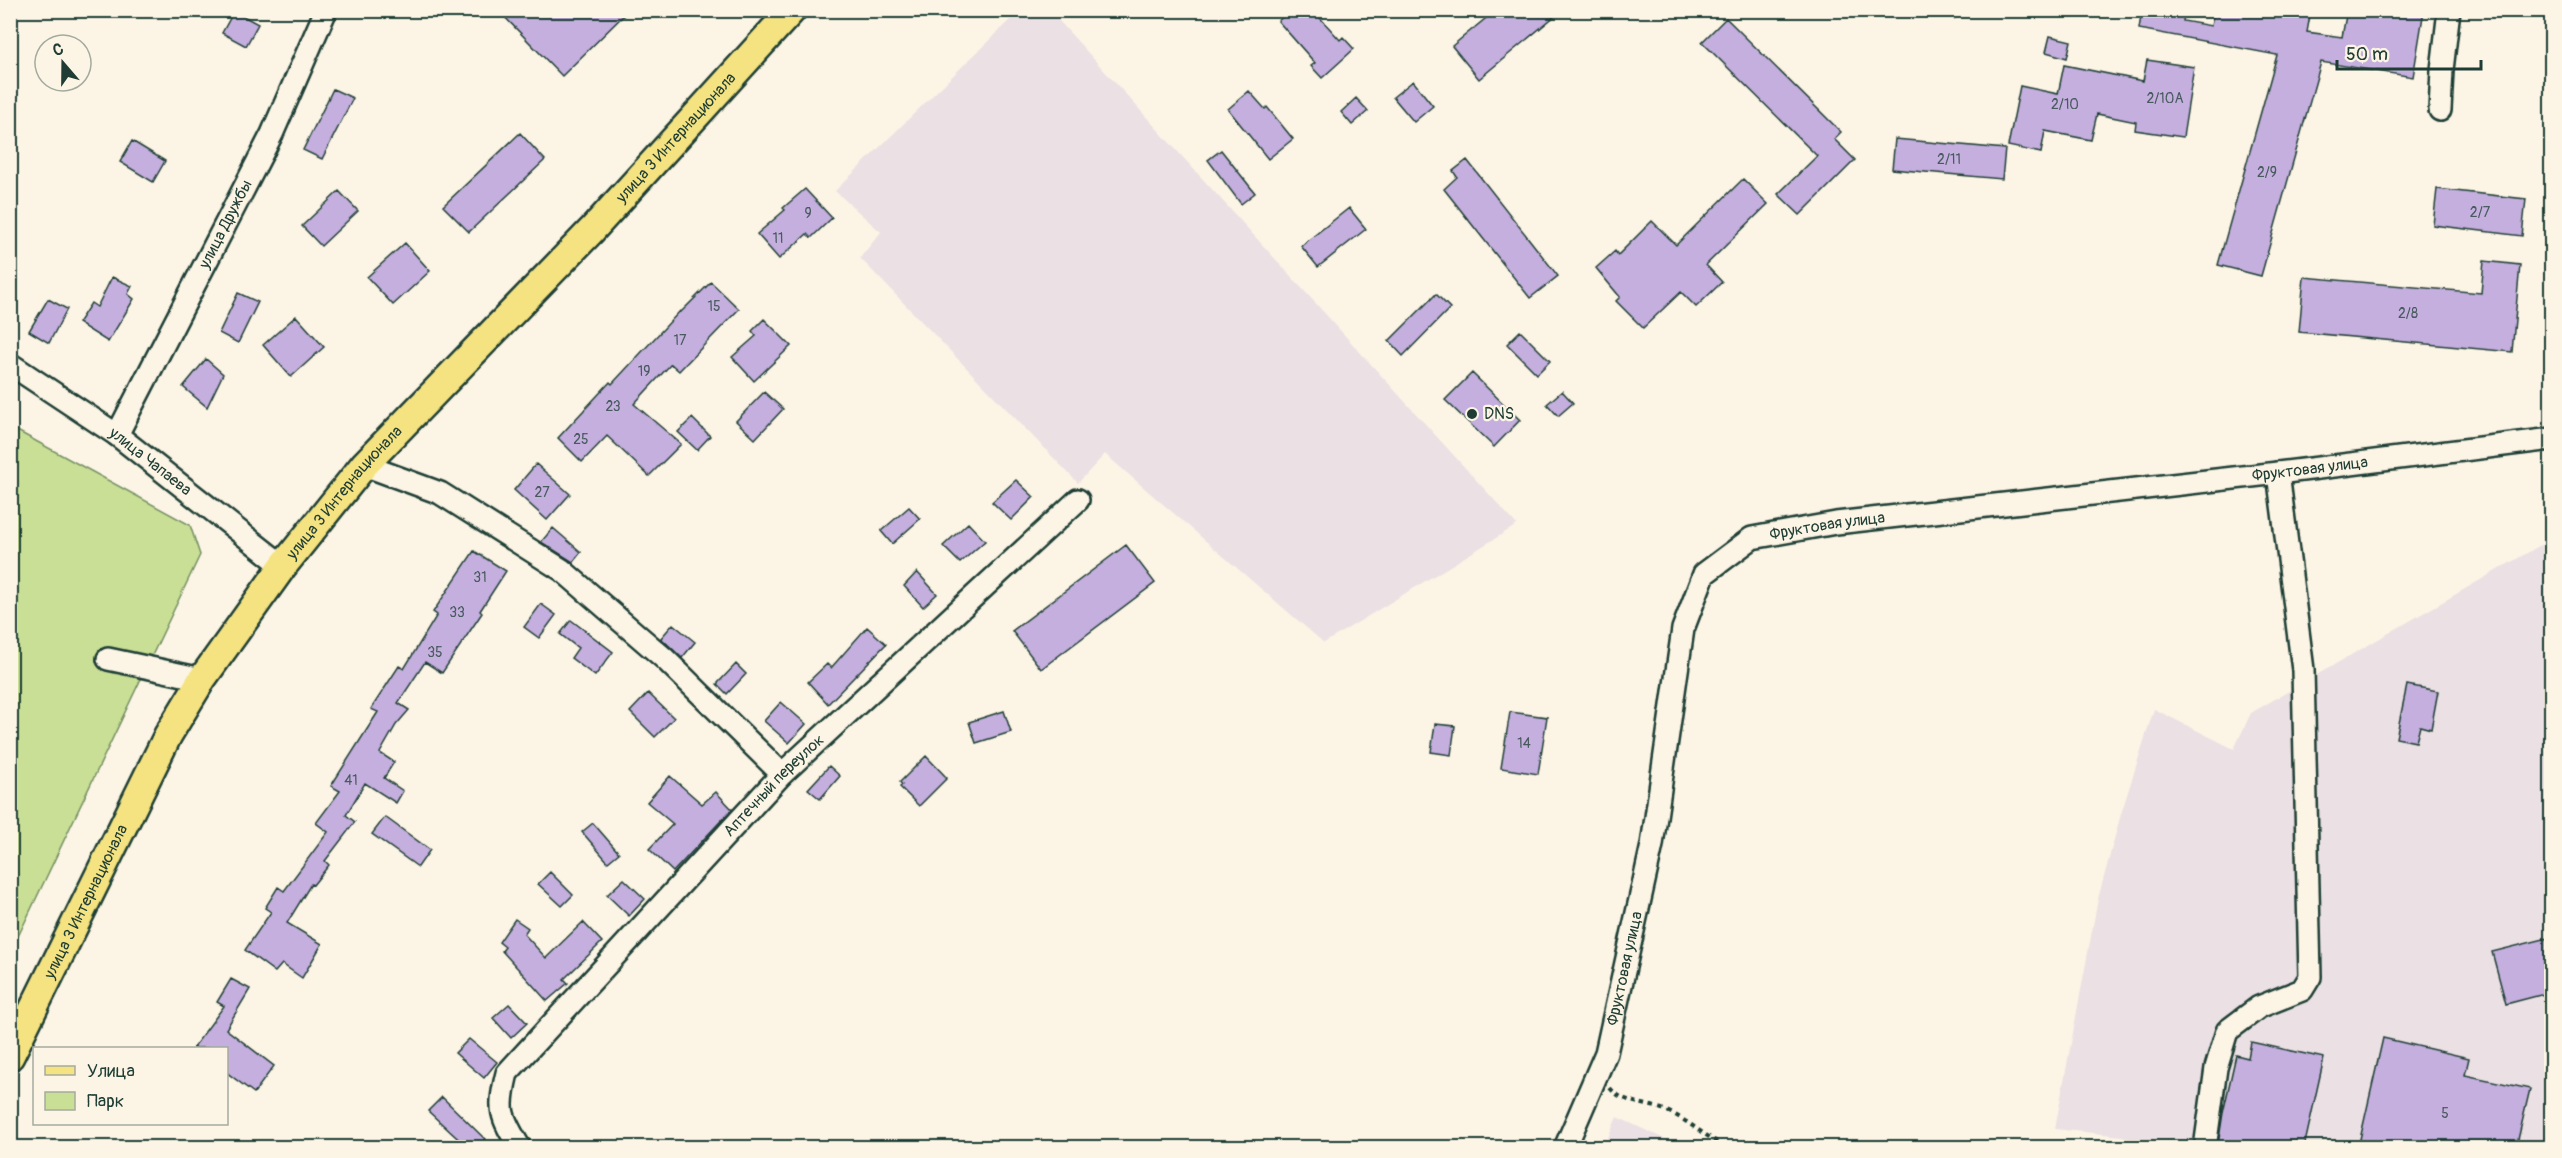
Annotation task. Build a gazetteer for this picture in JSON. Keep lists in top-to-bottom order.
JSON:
{
  "streets": {
    "main road": ["улица 3 Интернационала"],
    "street": [
      "улица Дружбы",
      "улица Чапаева",
      "Фруктовая улица",
      "Аптечный переулок"
    ]
  },
  "crossings": [
    ["улица 3 Интернационала", "улица Чапаева"],
    ["улица Дружбы", "улица Чапаева"]
  ],
  "places": ["DNS"],
  "house_numbers": [
    "2/10А",
    "2/10",
    "2/11",
    "2/9",
    "2/7",
    "9",
    "11",
    "15",
    "2/8",
    "17",
    "19",
    "23",
    "25",
    "27",
    "31",
    "33",
    "35",
    "14",
    "41",
    "5"
  ],
  "legend": ["Улица", "Парк"],
  "scale_bar": "50 m",
  "north": "top"
}
